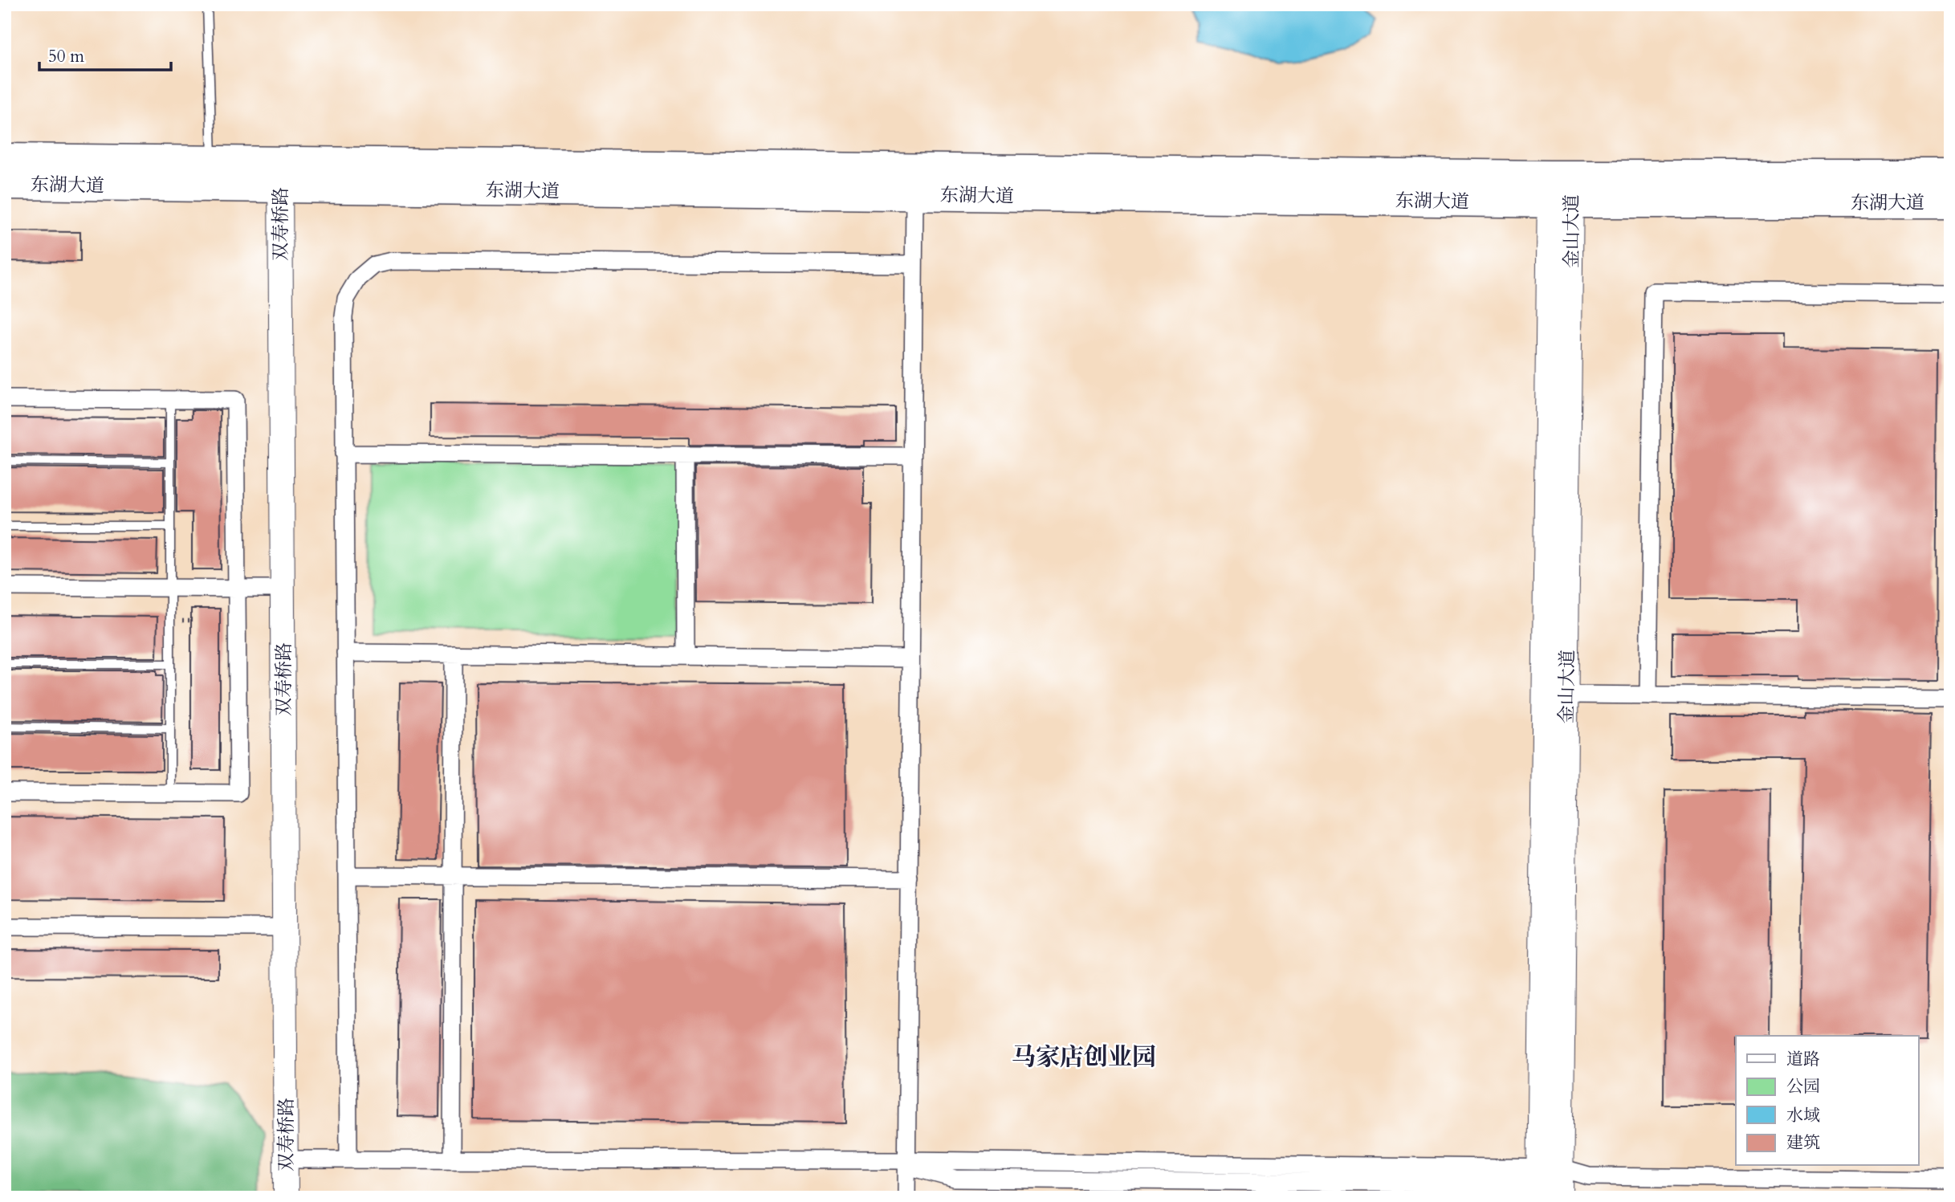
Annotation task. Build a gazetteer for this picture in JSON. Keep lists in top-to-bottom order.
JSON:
{
  "streets": {
    "highway": ["东湖大道"],
    "street": ["双寿桥路", "金山大道"]
  },
  "crossings": [
    ["东湖大道", "双寿桥路"],
    ["东湖大道", "金山大道"]
  ],
  "districts": ["马家店创业园"],
  "legend": [
    "道路",
    "公园",
    "水域",
    "建筑"
  ],
  "scale_bar": "50 m"
}
